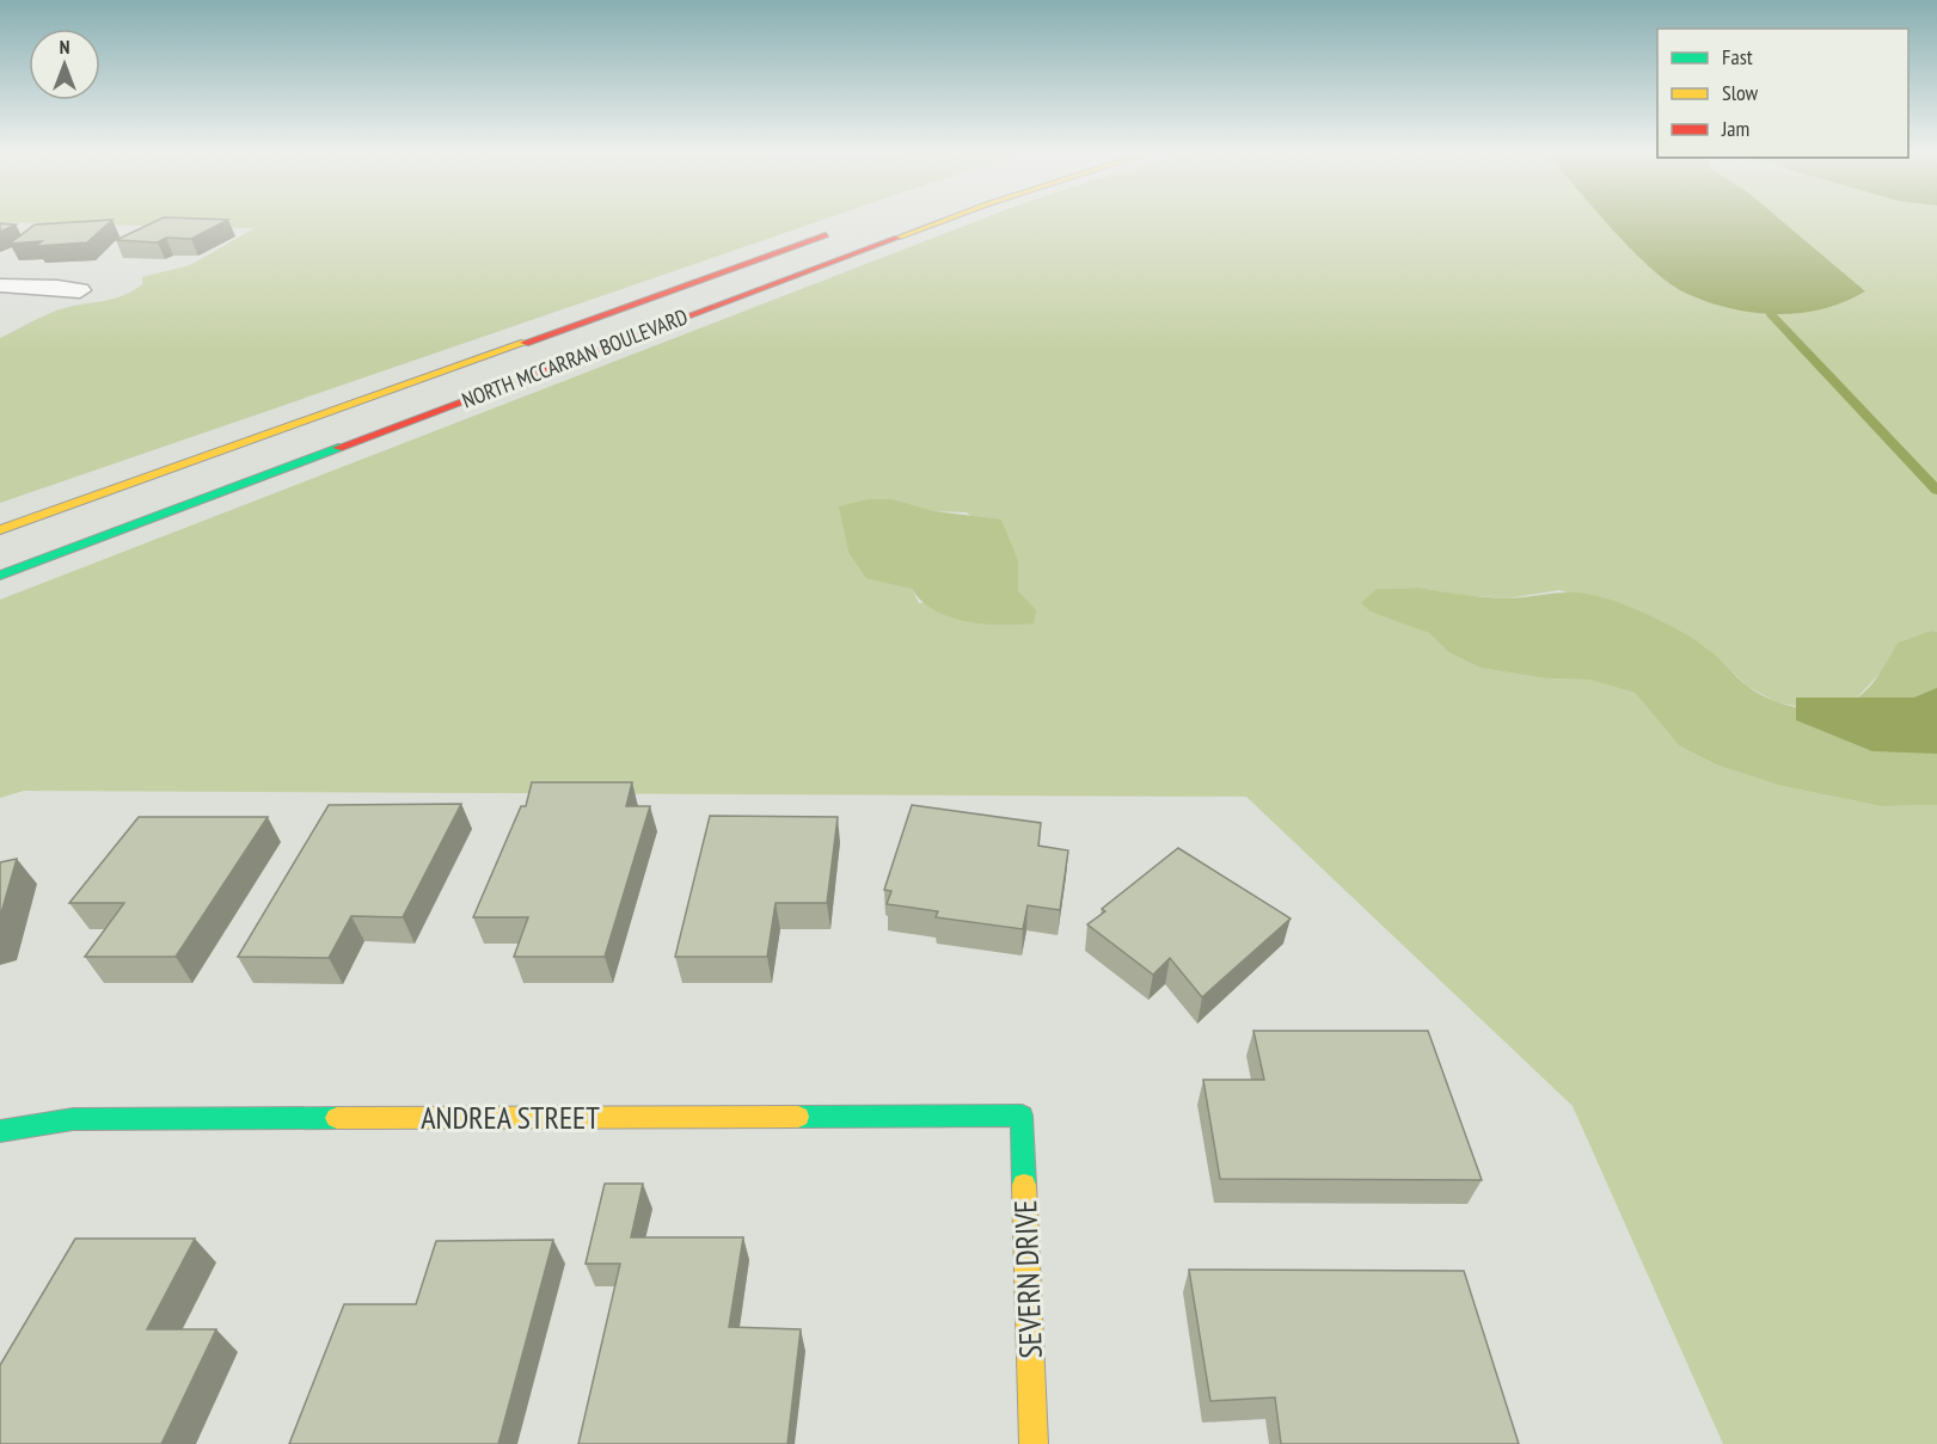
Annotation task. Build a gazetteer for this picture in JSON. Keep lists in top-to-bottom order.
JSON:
{
  "streets": {
    "main road": ["NORTH MCCARRAN BOULEVARD", "ANDREA STREET", "SEVERN DRIVE"]
  },
  "crossings": [
    ["ANDREA STREET", "SEVERN DRIVE"]
  ],
  "legend": ["Fast", "Slow", "Jam"],
  "north": "top"
}
